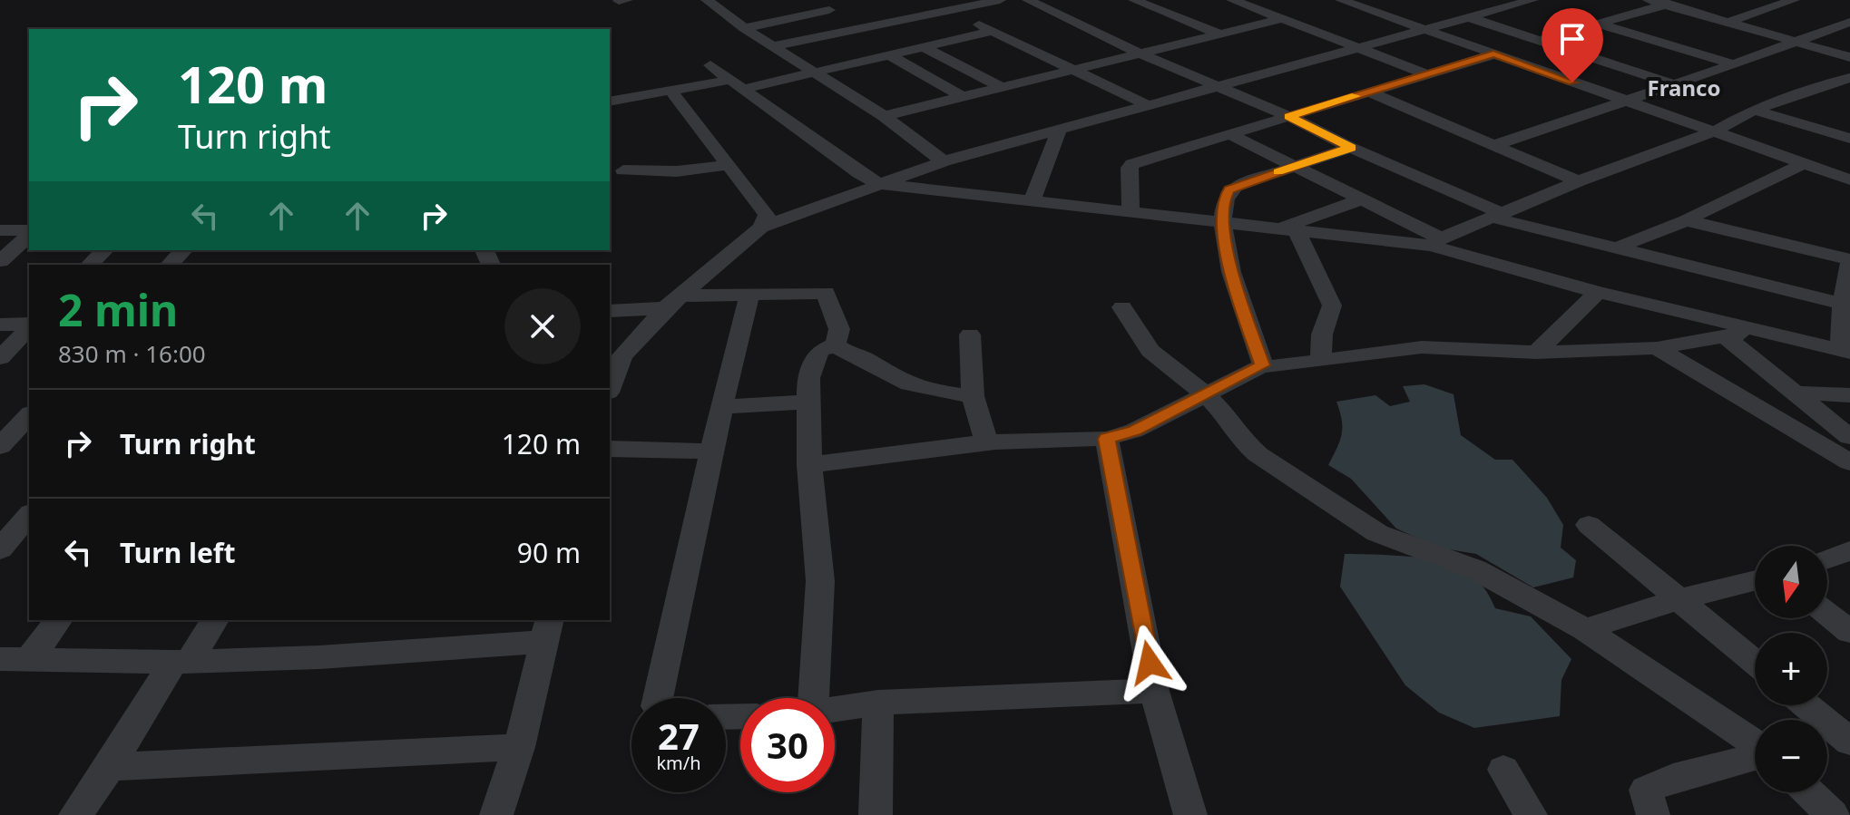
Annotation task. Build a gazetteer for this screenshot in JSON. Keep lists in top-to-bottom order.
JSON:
{
  "districts": ["Franco"],
  "north": "bottom",
  "page": {
    "turn": ["120 m", "Turn right"],
    "heading": ["2 min", "830 m · 16:00"],
    "list": [
      {
        "name": "Turn right",
        "value": "120 m"
      },
      {
        "name": "Turn left",
        "value": "90 m"
      }
    ],
    "map_buttons": ["+", "−"],
    "speed": "27 km/h",
    "limit": "30"
  }
}
